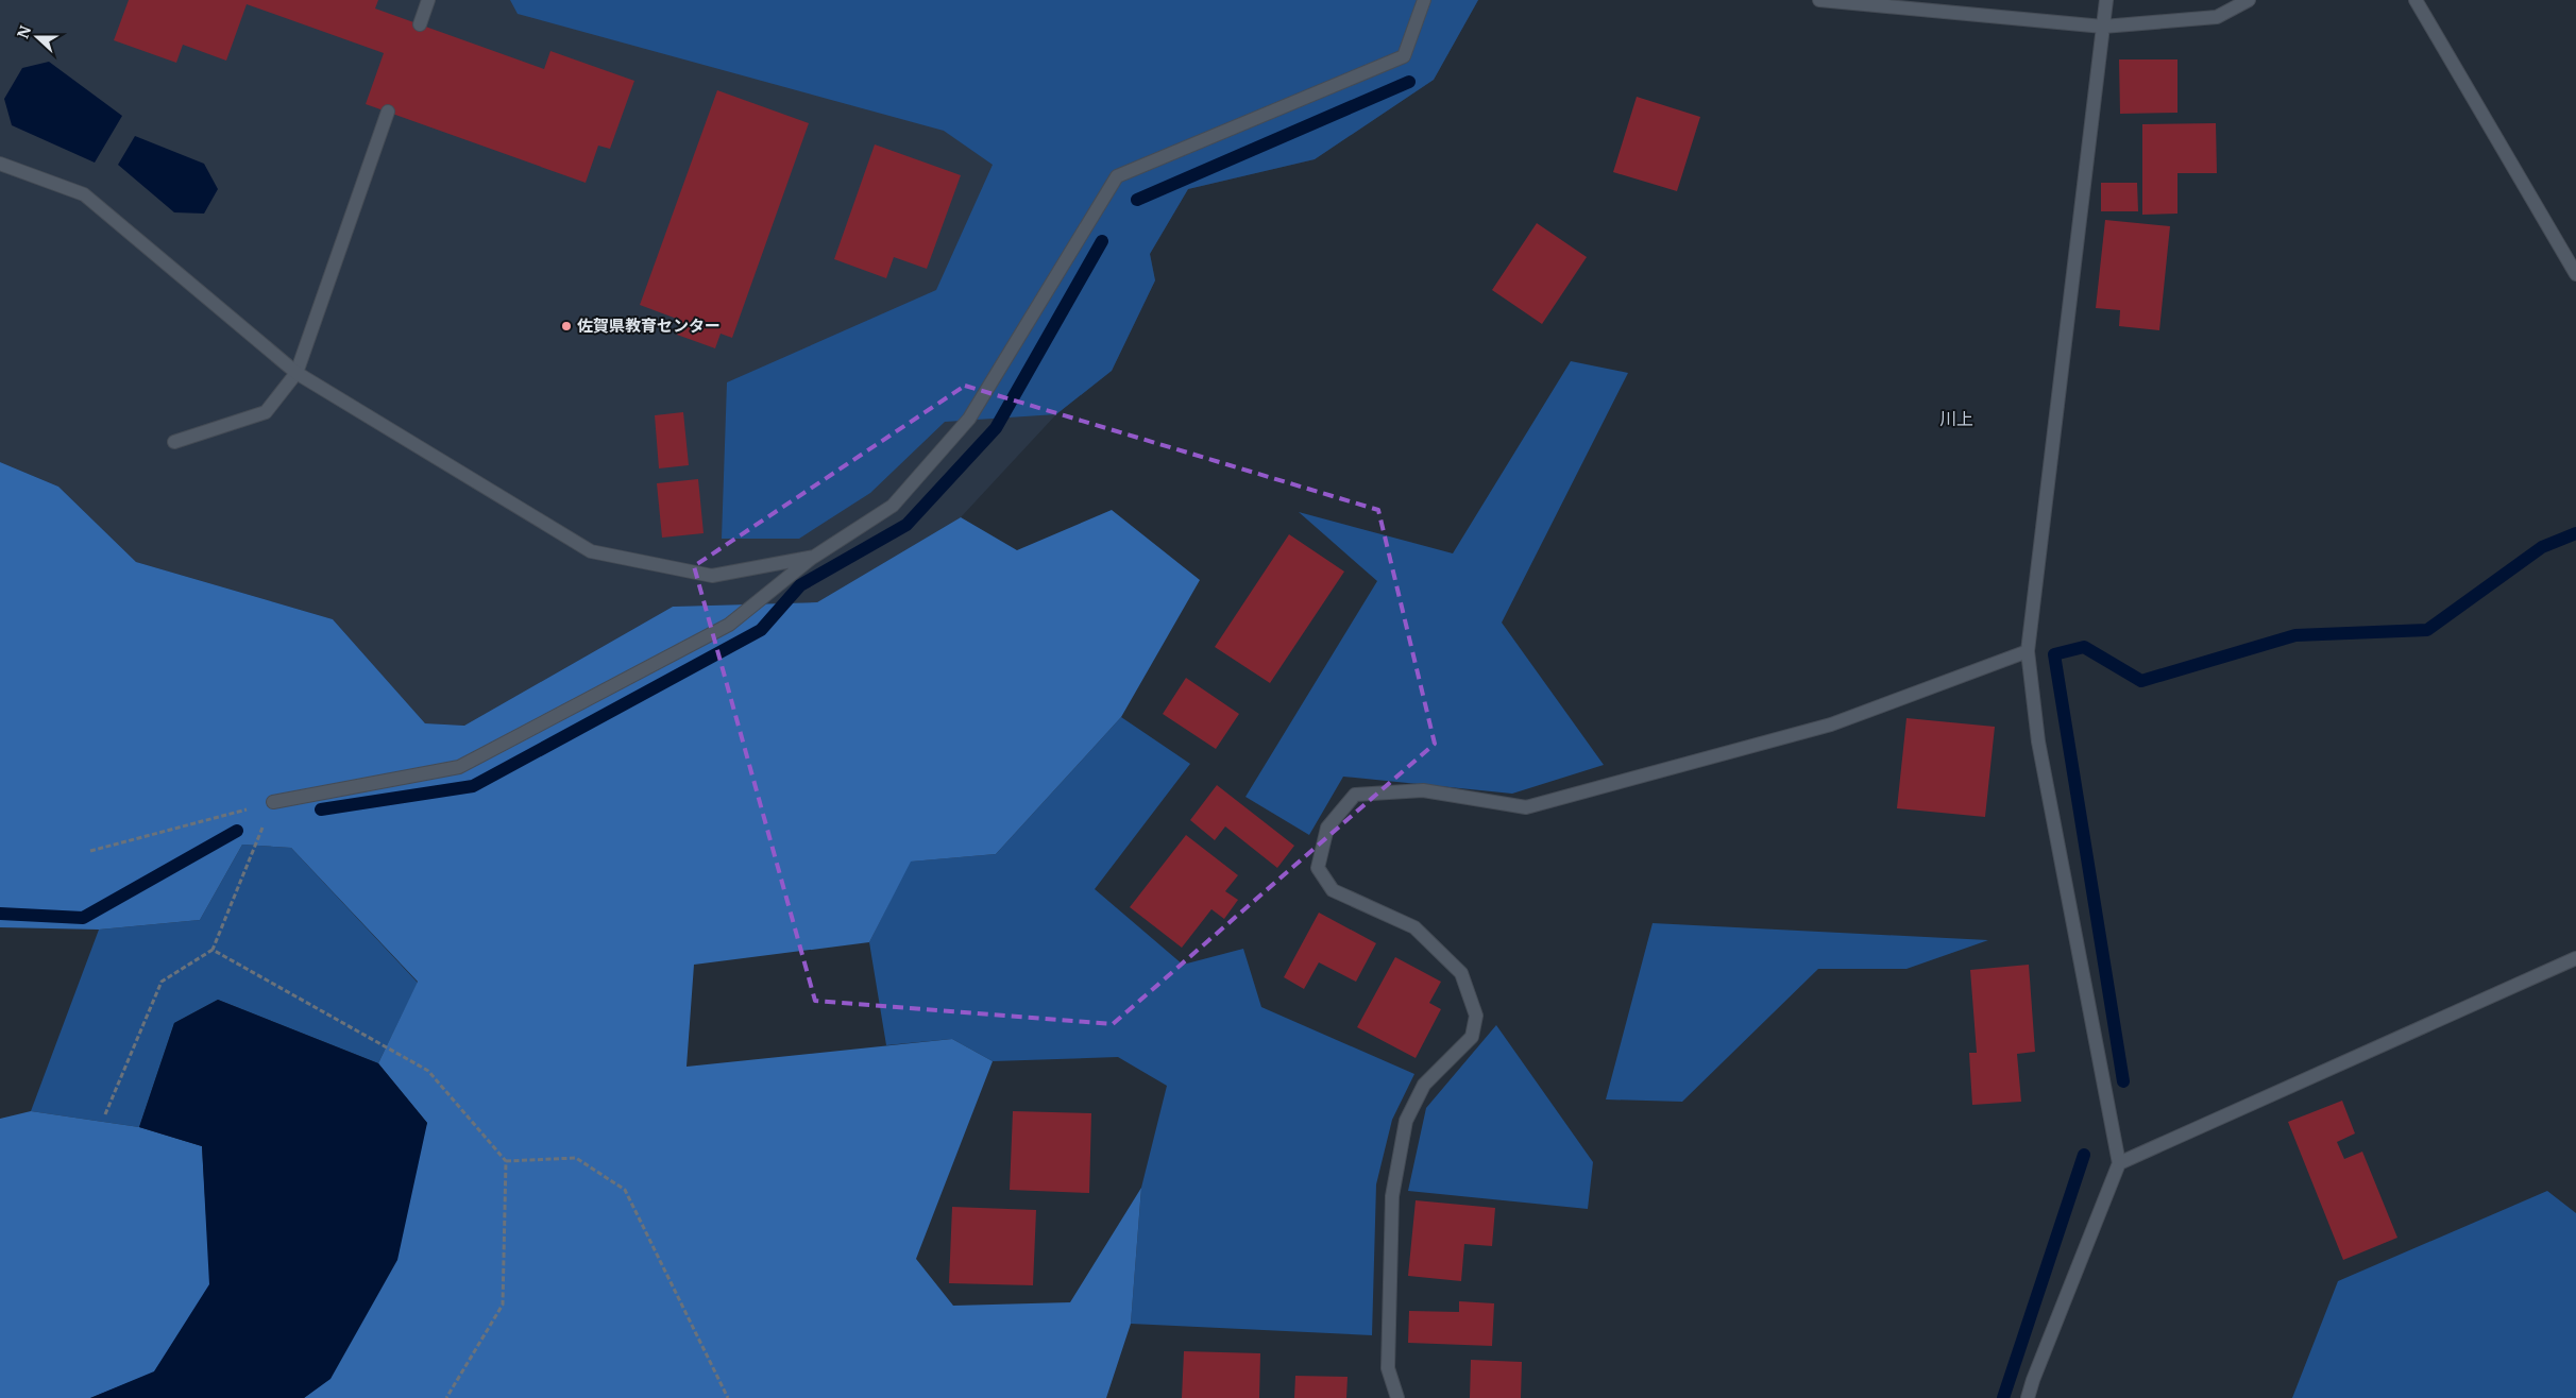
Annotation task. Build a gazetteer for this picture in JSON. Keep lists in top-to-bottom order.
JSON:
{
  "districts": ["川上"],
  "places": ["佐賀県教育センター"],
  "north": "left"
}
